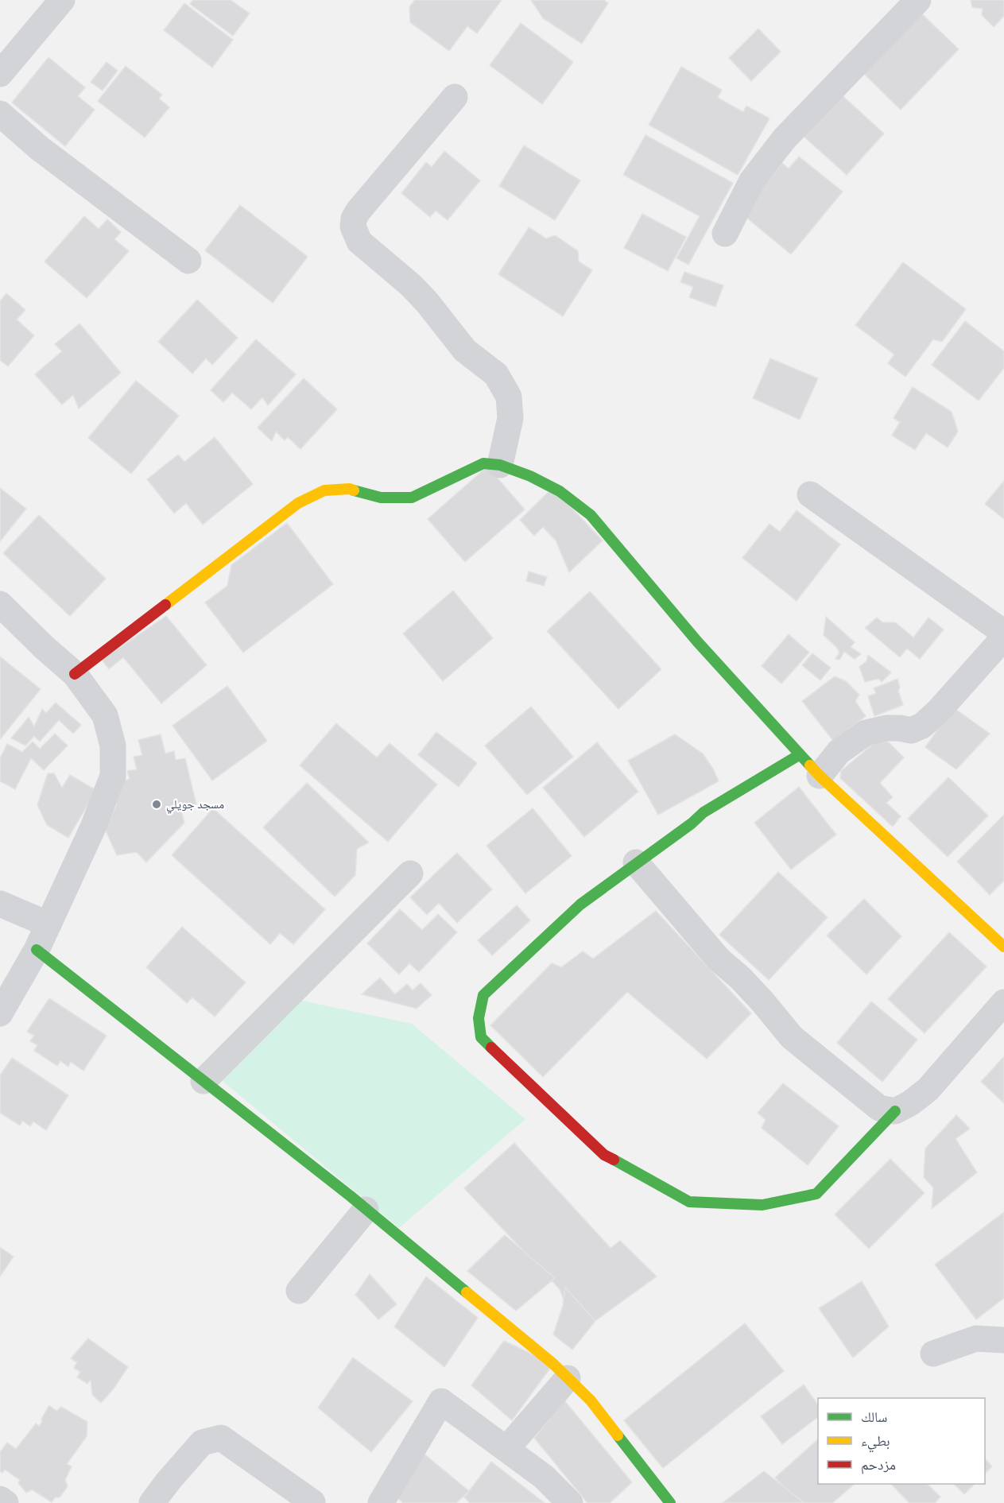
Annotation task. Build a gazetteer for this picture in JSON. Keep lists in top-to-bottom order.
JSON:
{
  "places": ["مسجد جويلي"],
  "legend": ["سالك", "بطيء", "مزدحم"]
}
